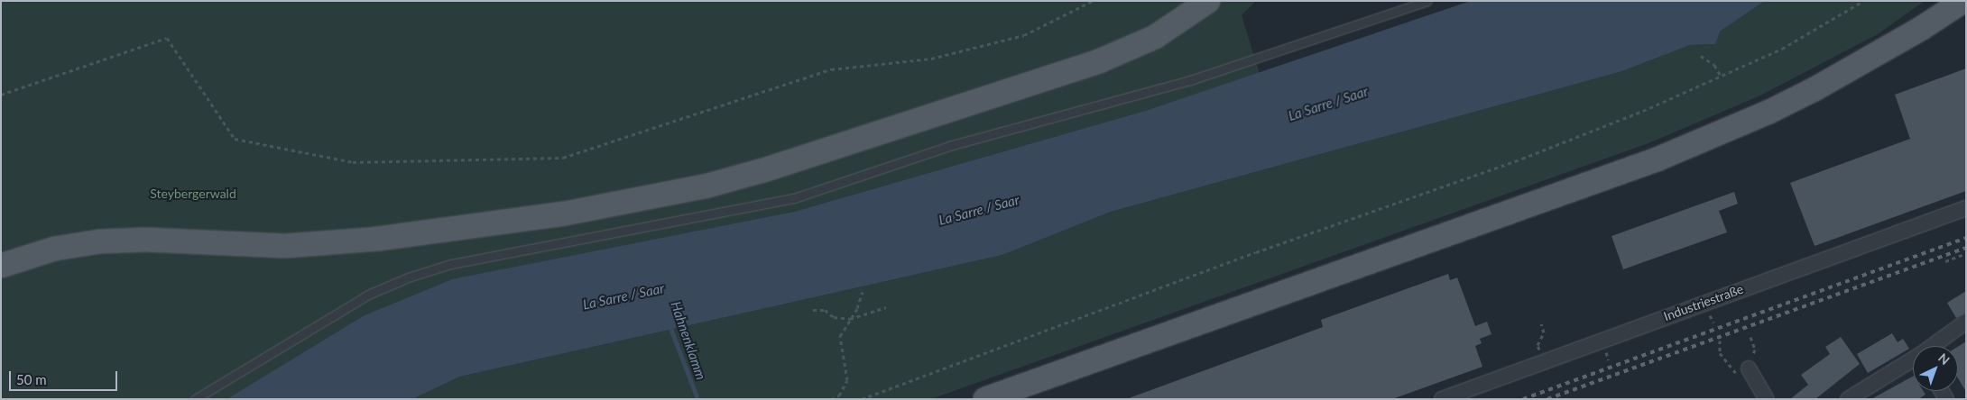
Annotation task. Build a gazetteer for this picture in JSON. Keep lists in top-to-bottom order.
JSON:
{
  "streets": {
    "street": ["Industriestraße"]
  },
  "water": ["La Sarre / Saar", "Hahnenklamm"],
  "parks": ["Steybergerwald"],
  "scale_bar": "50 m",
  "north": "top right"
}
